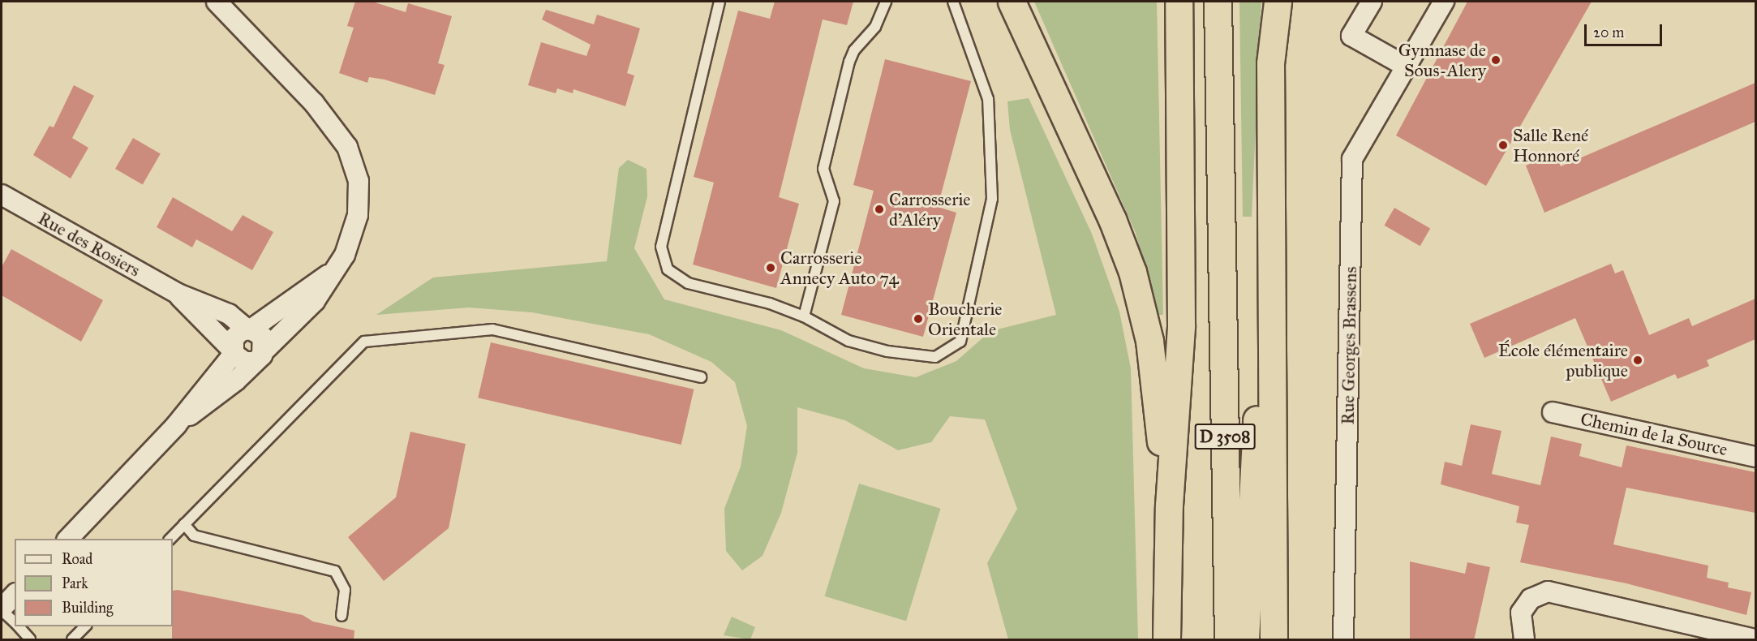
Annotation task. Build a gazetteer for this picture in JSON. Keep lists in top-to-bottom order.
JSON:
{
  "streets": {
    "highway": ["D 3508"],
    "street": ["Rue des Rosiers", "Rue Georges Brassens", "Chemin de la Source"]
  },
  "places": [
    "Gymnase de Sous-Alery",
    "Salle René Honnoré",
    "Carrosserie d'Aléry",
    "Carrosserie Annecy Auto 74",
    "Boucherie Orientale",
    "École élémentaire publique"
  ],
  "legend": ["Road", "Park", "Building"],
  "scale_bar": "20 m"
}
